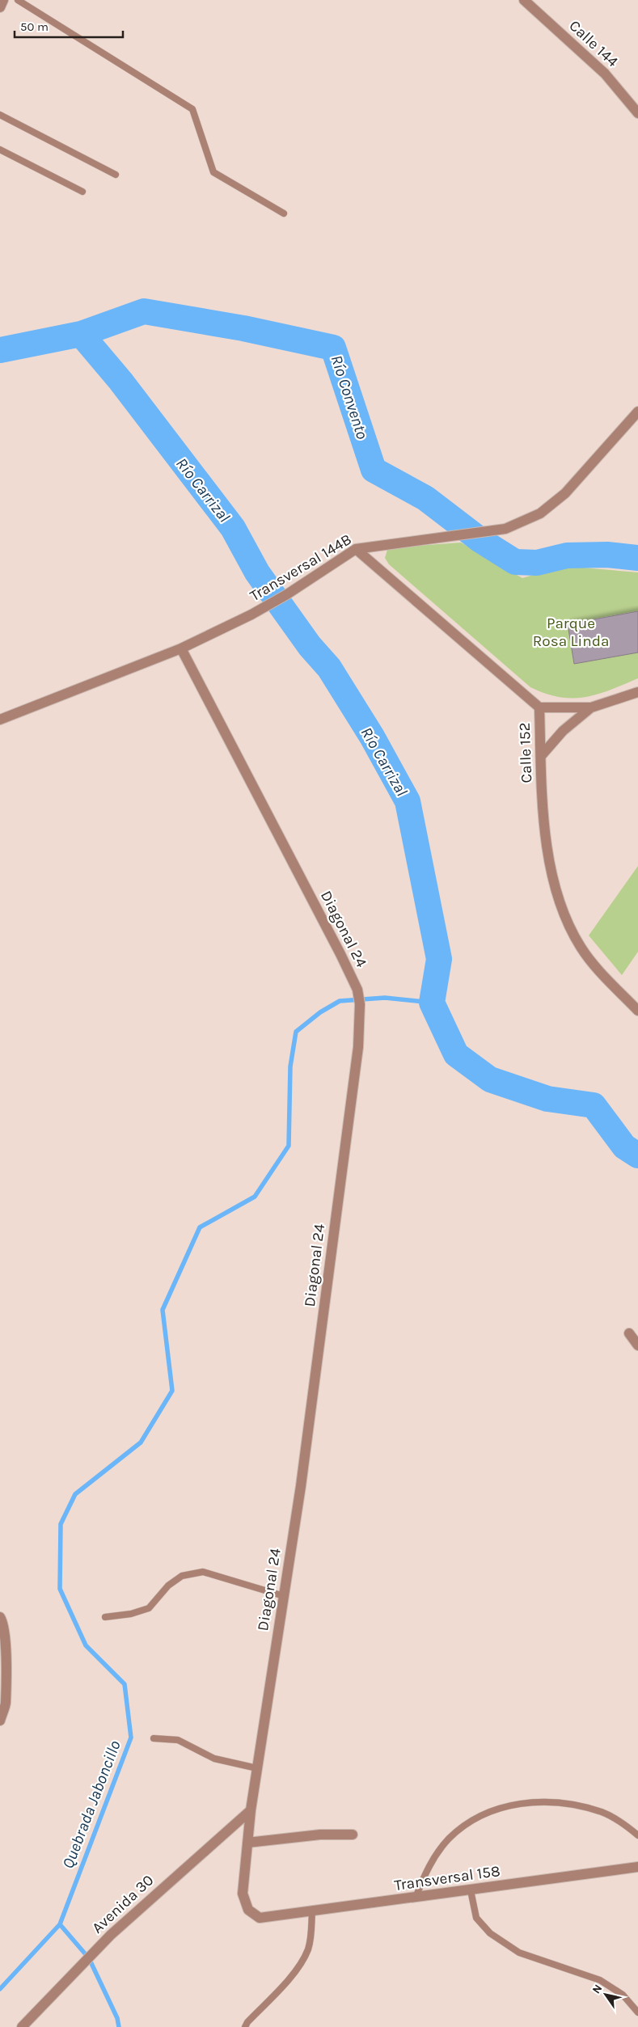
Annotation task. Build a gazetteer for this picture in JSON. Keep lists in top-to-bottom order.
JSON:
{
  "streets": {
    "street": [
      "Calle 144",
      "Transversal 144B",
      "Calle 152",
      "Diagonal 24",
      "Transversal 158",
      "Avenida 30"
    ]
  },
  "crossings": [
    ["Transversal 144B", "Calle 152"],
    ["Transversal 144B", "Diagonal 24"],
    ["Diagonal 24", "Transversal 158"],
    ["Diagonal 24", "Avenida 30"]
  ],
  "water": ["Río Convento", "Río Carrizal", "Quebrada Jaboncillo"],
  "parks": ["Parque Rosa Linda"],
  "scale_bar": "50 m",
  "north": "top left"
}
